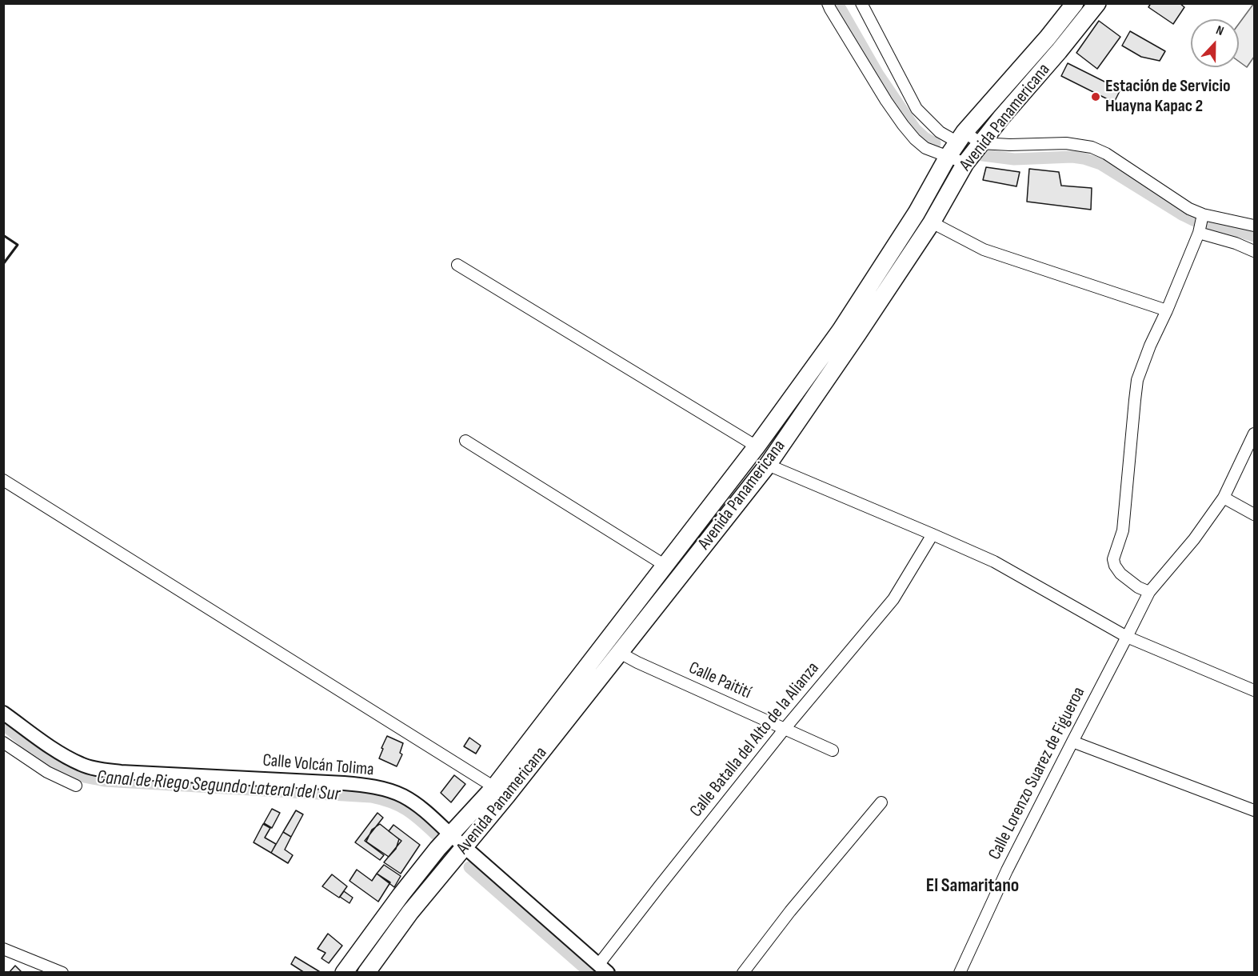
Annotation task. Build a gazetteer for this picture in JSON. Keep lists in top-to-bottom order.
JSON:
{
  "streets": {
    "main road": ["Avenida Panamericana"],
    "street": [
      "Calle Paitití",
      "Calle Batalla del Alto de la Alianza",
      "Calle Volcán Tolima",
      "Calle Lorenzo Suarez de Figueroa"
    ]
  },
  "crossings": [
    ["Avenida Panamericana", "Calle Paitití"],
    ["Avenida Panamericana", "Calle Volcán Tolima"],
    ["Calle Paitití", "Calle Batalla del Alto de la Alianza"],
    ["Calle Batalla del Alto de la Alianza", "Calle Volcán Tolima"]
  ],
  "districts": ["El Samaritano"],
  "water": ["Canal de Riego Segundo Lateral del Sur"],
  "places": ["Estación de Servicio Huayna Kapac 2"],
  "north": "top"
}
